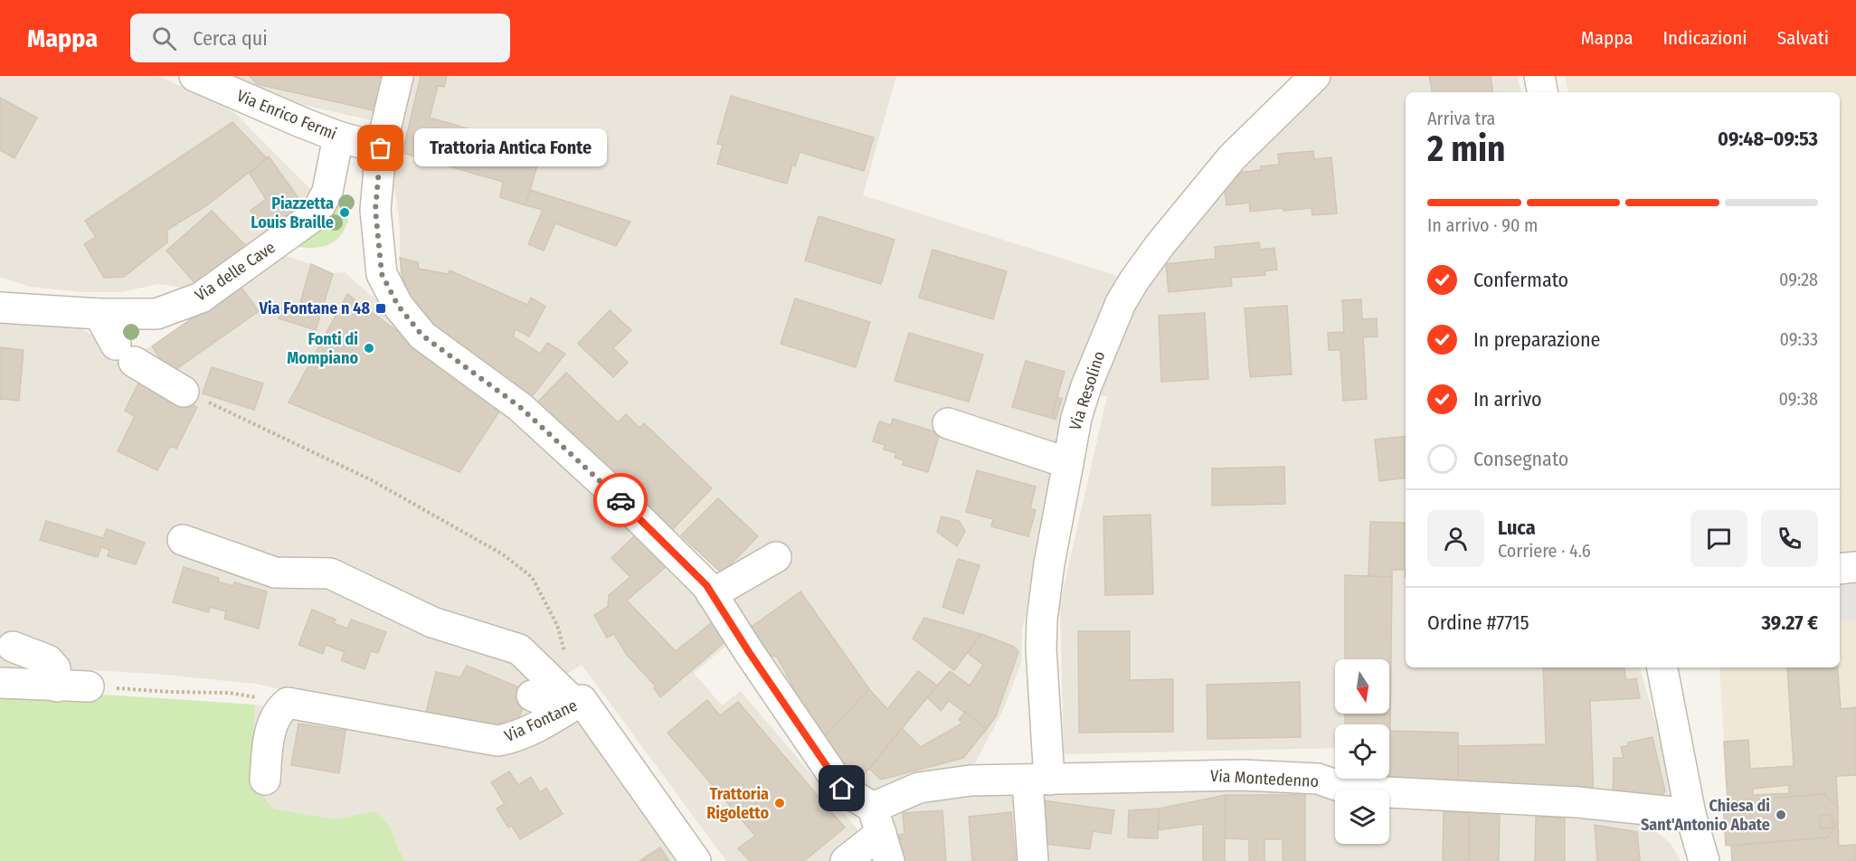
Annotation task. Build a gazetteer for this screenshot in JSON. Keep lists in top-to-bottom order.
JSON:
{
  "streets": {
    "street": [
      "Via Enrico Fermi",
      "Via delle Cave",
      "Via Resolino",
      "Via Fontane",
      "Via Montedenno"
    ]
  },
  "crossings": [
    ["Via Enrico Fermi", "Via delle Cave"],
    ["Via Resolino", "Via Montedenno"]
  ],
  "places": {
    "other": [
      "Trattoria Antica Fonte",
      "Piazzetta Louis Braille",
      "Fonti di Mompiano",
      "Trattoria Rigoletto",
      "Chiesa di Sant'Antonio Abate"
    ],
    "transit": ["Via Fontane n 48"]
  },
  "north": "bottom",
  "page": {
    "header": "Mappa",
    "search": "Cerca qui",
    "nav": ["Mappa", "Indicazioni", "Salvati"],
    "heading": ["2 min", "Arriva tra", "09:48–09:53"],
    "panel": [
      "Luca",
      "Corriere · 4.6",
      "Ordine #7715",
      "39.27 €"
    ],
    "bubble": "Trattoria Antica Fonte",
    "bar": "In arrivo · 90 m",
    "list": [
      ["Confermato", "09:28"],
      ["In preparazione", "09:33"],
      ["In arrivo", "09:38"],
      "Consegnato"
    ]
  }
}
